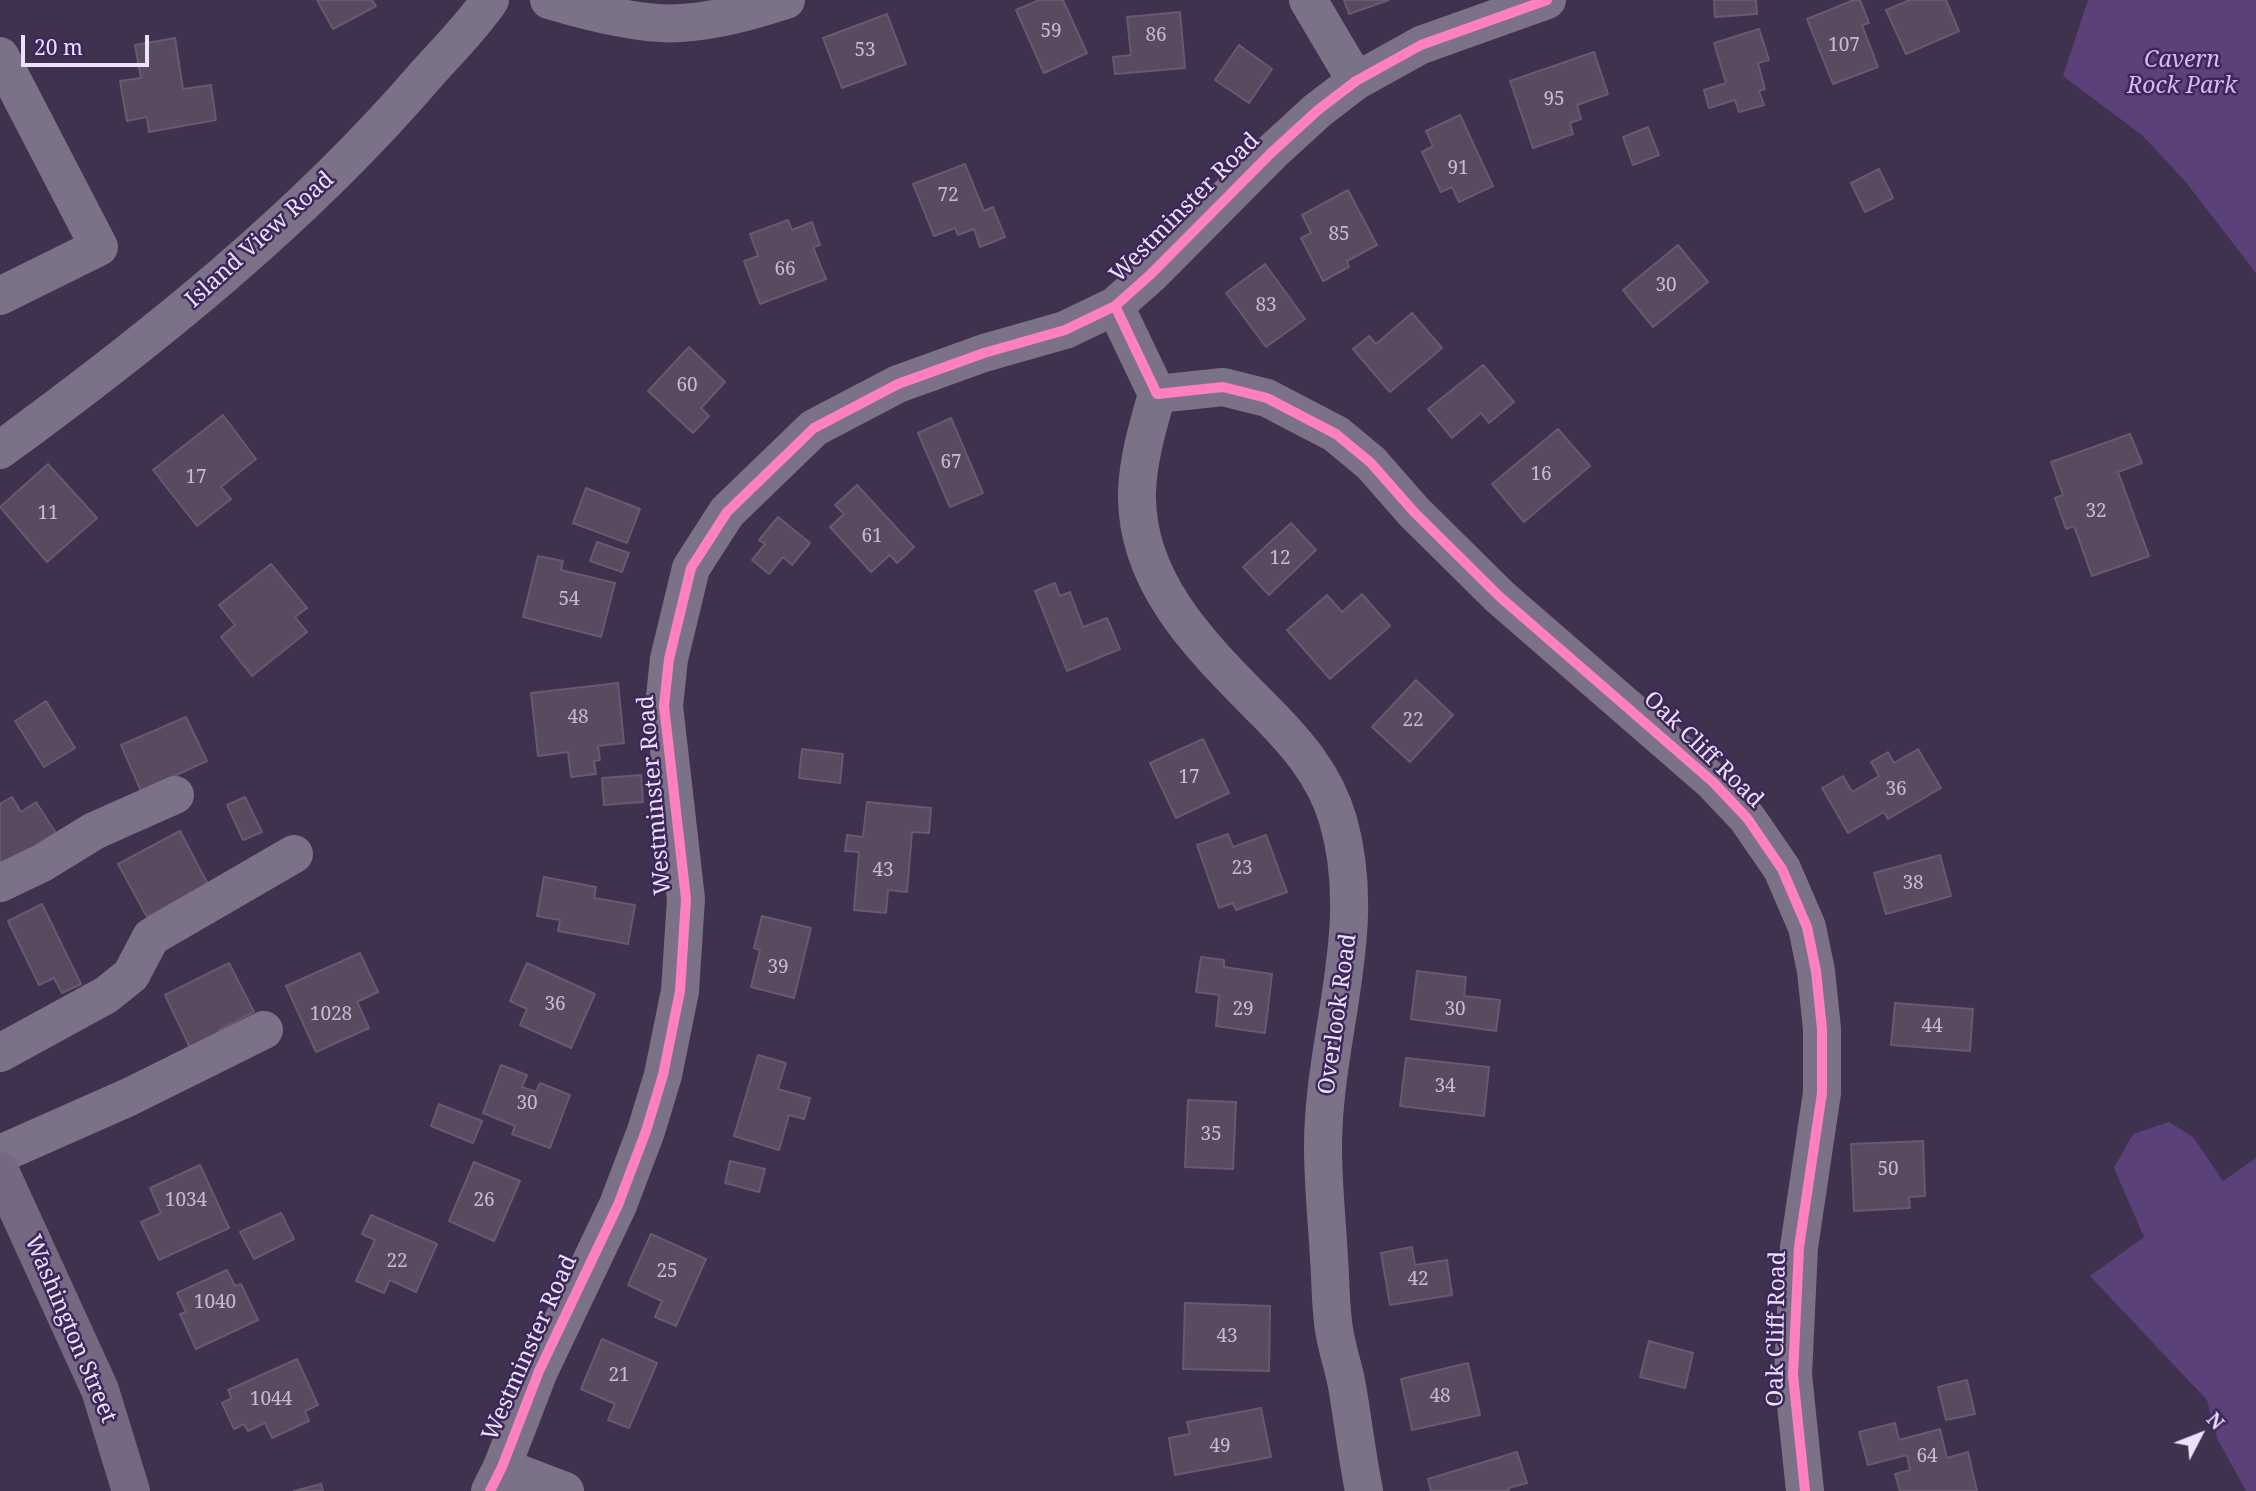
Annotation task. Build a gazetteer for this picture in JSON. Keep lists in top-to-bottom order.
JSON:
{
  "streets": {
    "main road": ["Washington Street"],
    "street": [
      "Westminster Road",
      "Island View Road",
      "Oak Cliff Road",
      "Overlook Road"
    ]
  },
  "crossings": [
    ["Oak Cliff Road", "Overlook Road"]
  ],
  "parks": ["Cavern Rock Park"],
  "house_numbers": [
    "59",
    "86",
    "107",
    "53",
    "95",
    "91",
    "72",
    "85",
    "66",
    "30",
    "83",
    "60",
    "67",
    "16",
    "17",
    "32",
    "11",
    "61",
    "12",
    "54",
    "48",
    "22",
    "17",
    "36",
    "23",
    "43",
    "38",
    "39",
    "36",
    "29",
    "30",
    "1028",
    "44",
    "34",
    "30",
    "35",
    "50",
    "1034",
    "26",
    "22",
    "25",
    "42",
    "1040",
    "43",
    "21",
    "48",
    "1044",
    "49",
    "64"
  ],
  "scale_bar": "20 m",
  "north": "top right"
}
